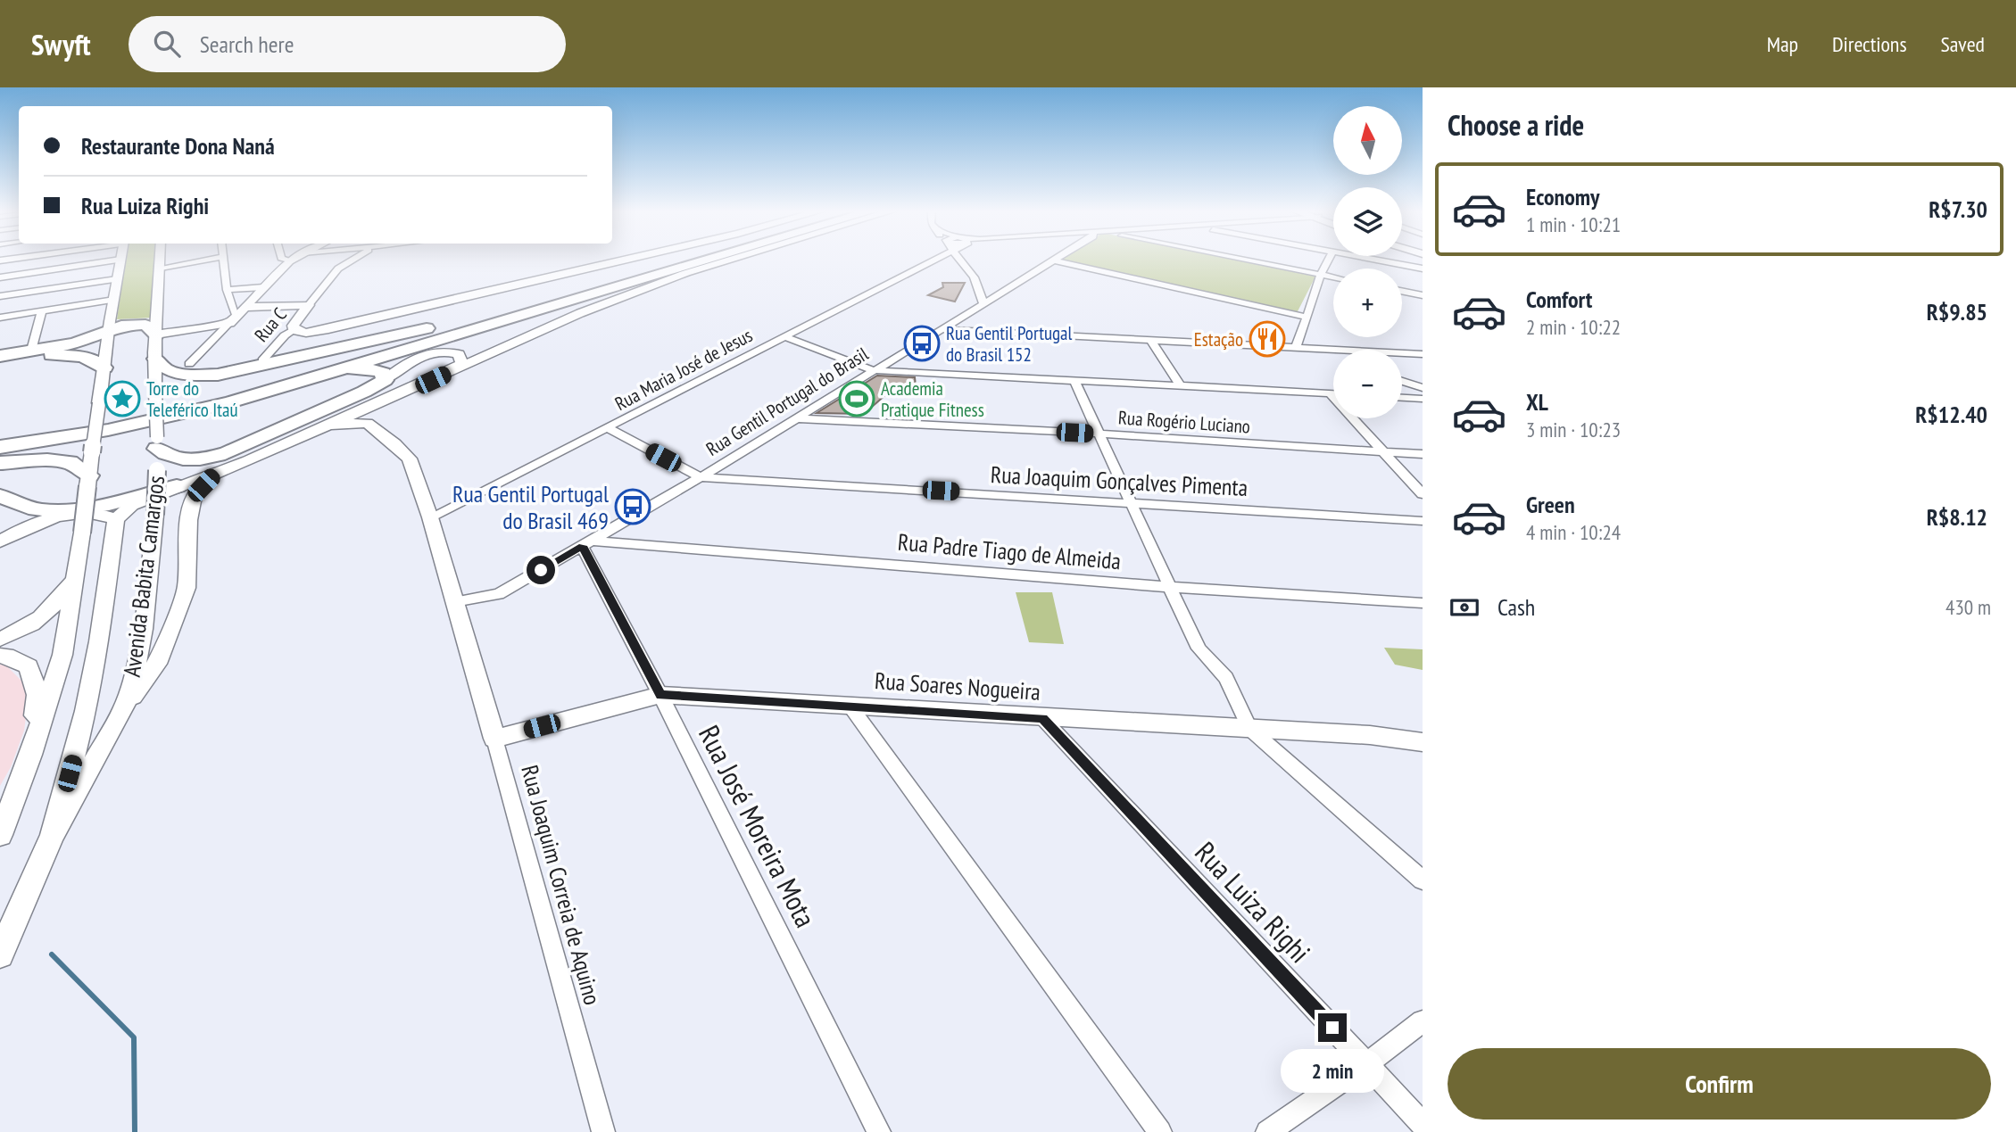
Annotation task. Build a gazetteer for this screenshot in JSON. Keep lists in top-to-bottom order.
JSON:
{
  "streets": {
    "main road": [
      "Rua C",
      "Avenida Babita Camargos",
      "Rua Soares Nogueira",
      "Rua Joaquim Correia de Aquino"
    ],
    "street": [
      "Rua Maria José de Jesus",
      "Rua Gentil Portugal do Brasil",
      "Rua Rogério Luciano",
      "Rua Joaquim Gonçalves Pimenta",
      "Rua Padre Tiago de Almeida",
      "Rua José Moreira Mota",
      "Rua Luiza Righi"
    ]
  },
  "crossings": [
    ["Rua Maria José de Jesus", "Rua Joaquim Correia de Aquino"],
    ["Rua Gentil Portugal do Brasil", "Rua Rogério Luciano"],
    ["Rua Gentil Portugal do Brasil", "Rua Joaquim Gonçalves Pimenta"],
    ["Rua Gentil Portugal do Brasil", "Rua Padre Tiago de Almeida"],
    ["Rua Gentil Portugal do Brasil", "Rua José Moreira Mota"],
    ["Rua Gentil Portugal do Brasil", "Rua Joaquim Correia de Aquino"],
    ["Rua Padre Tiago de Almeida", "Rua José Moreira Mota"],
    ["Rua Soares Nogueira", "Rua José Moreira Mota"],
    ["Rua Soares Nogueira", "Rua Joaquim Correia de Aquino"],
    ["Rua Soares Nogueira", "Rua Luiza Righi"]
  ],
  "places": {
    "restaurant": ["Estação"],
    "bus stop": ["Rua Gentil Portugal do Brasil 152", "Rua Gentil Portugal do Brasil 469"],
    "place": ["Torre do Teleférico Itaú"],
    "sports": ["Academia Pratique Fitness"]
  },
  "north": "top",
  "page": {
    "header": "Swyft",
    "search": "Search here",
    "nav": ["Map", "Directions", "Saved"],
    "heading": "Choose a ride",
    "map_buttons": ["+", "−"],
    "banner": ["Restaurante Dona Naná", "Rua Luiza Righi"],
    "list": [
      {
        "name": "Economy",
        "note": "1 min · 10:21",
        "value": "R$7.30"
      },
      {
        "name": "Comfort",
        "note": "2 min · 10:22",
        "value": "R$9.85"
      },
      {
        "name": "XL",
        "note": "3 min · 10:23",
        "value": "R$12.40"
      },
      {
        "name": "Green",
        "note": "4 min · 10:24",
        "value": "R$8.12"
      }
    ],
    "pay": ["Cash", "430 m"],
    "buttons": "Confirm",
    "bubble": "2 min"
  }
}
